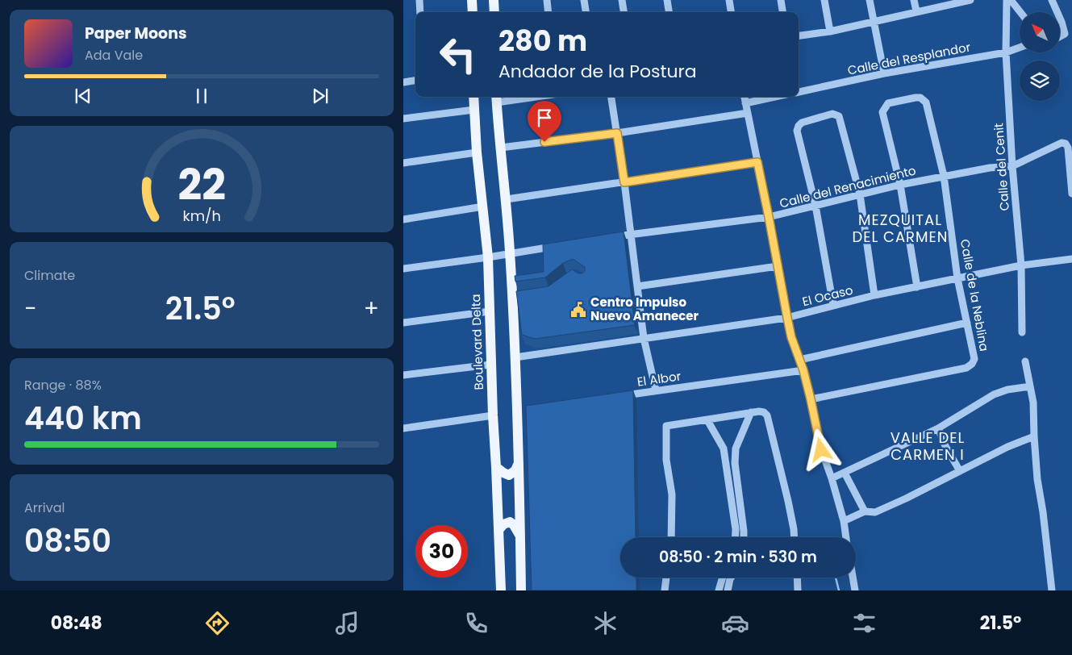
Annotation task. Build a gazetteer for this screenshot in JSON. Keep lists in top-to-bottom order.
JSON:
{
  "streets": {
    "main road": ["Boulevard Delta"],
    "street": [
      "Calle del Resplandor",
      "Calle del Cenit",
      "Calle del Renacimiento",
      "Calle de la Neblina",
      "El Ocaso",
      "El Albor"
    ]
  },
  "crossings": [
    ["Calle del Resplandor", "Calle del Cenit"],
    ["Calle del Cenit", "Calle del Renacimiento"],
    ["Calle del Cenit", "El Ocaso"],
    ["Calle del Renacimiento", "Calle de la Neblina"],
    ["Calle de la Neblina", "El Ocaso"]
  ],
  "districts": ["MEZQUITAL DEL CARMEN", "VALLE DEL CARMEN I"],
  "places": {
    "public building": ["Centro Impulso Nuevo Amanecer"]
  },
  "north": "top left",
  "page": {
    "turn": ["280 m", "Andador de la Postura"],
    "song": ["Paper Moons", "Ada Vale"],
    "tile": [
      "Climate",
      ["Range · 88%", "440 km"],
      ["Arrival", "08:50"]
    ],
    "heat": ["−", "21.5°", "+"],
    "limit": "30",
    "trip": "08:50 · 2 min · 530 m",
    "tabs": ["08:48", "21.5°"],
    "gauge": ["22", "km/h"]
  }
}
